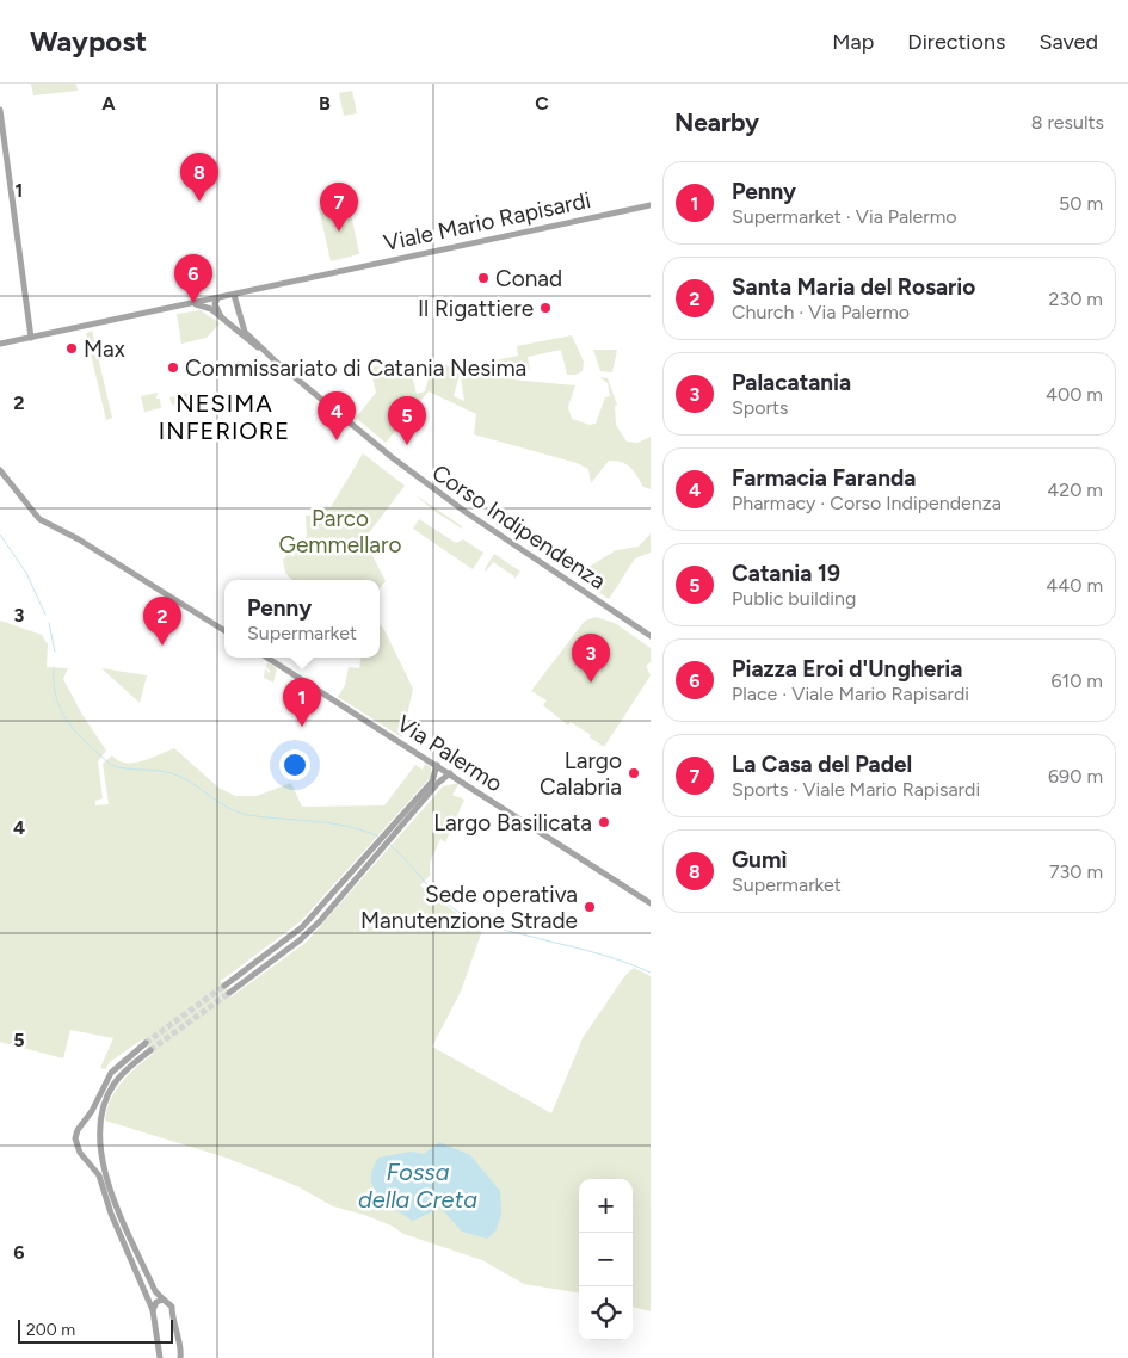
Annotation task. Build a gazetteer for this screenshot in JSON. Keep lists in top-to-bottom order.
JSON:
{
  "streets": {
    "main road": ["Viale Mario Rapisardi", "Corso Indipendenza", "Via Palermo"]
  },
  "districts": ["NESIMA INFERIORE"],
  "water": ["Fossa della Creta"],
  "parks": ["Parco Gemmellaro"],
  "places": [
    "Conad",
    "Il Rigattiere",
    "Max",
    "Commissariato di Catania Nesima",
    "Largo Calabria",
    "Largo Basilicata",
    "Sede operativa Manutenzione Strade"
  ],
  "scale_bar": "200 m",
  "page": {
    "header": "Waypost",
    "nav": ["Map", "Directions", "Saved"],
    "heading": ["Nearby", "8 results"],
    "pins": [
      "8",
      "7",
      "6",
      "4",
      "5",
      "2",
      "3",
      "1"
    ],
    "list": [
      {
        "mark": "1",
        "name": "Penny",
        "note": "Supermarket · Via Palermo",
        "value": "50 m"
      },
      {
        "mark": "2",
        "name": "Santa Maria del Rosario",
        "note": "Church · Via Palermo",
        "value": "230 m"
      },
      {
        "mark": "3",
        "name": "Palacatania",
        "note": "Sports",
        "value": "400 m"
      },
      {
        "mark": "4",
        "name": "Farmacia Faranda",
        "note": "Pharmacy · Corso Indipendenza",
        "value": "420 m"
      },
      {
        "mark": "5",
        "name": "Catania 19",
        "note": "Public building",
        "value": "440 m"
      },
      {
        "mark": "6",
        "name": "Piazza Eroi d'Ungheria",
        "note": "Place · Viale Mario Rapisardi",
        "value": "610 m"
      },
      {
        "mark": "7",
        "name": "La Casa del Padel",
        "note": "Sports · Viale Mario Rapisardi",
        "value": "690 m"
      },
      {
        "mark": "8",
        "name": "Gumì",
        "note": "Supermarket",
        "value": "730 m"
      }
    ],
    "popup": ["Penny", "Supermarket"],
    "map_buttons": ["+", "−"],
    "scale": "200 m"
  },
  "grid": {
    "columns": ["A", "B", "C"],
    "rows": [
      "1",
      "2",
      "3",
      "4",
      "5",
      "6"
    ]
  }
}
